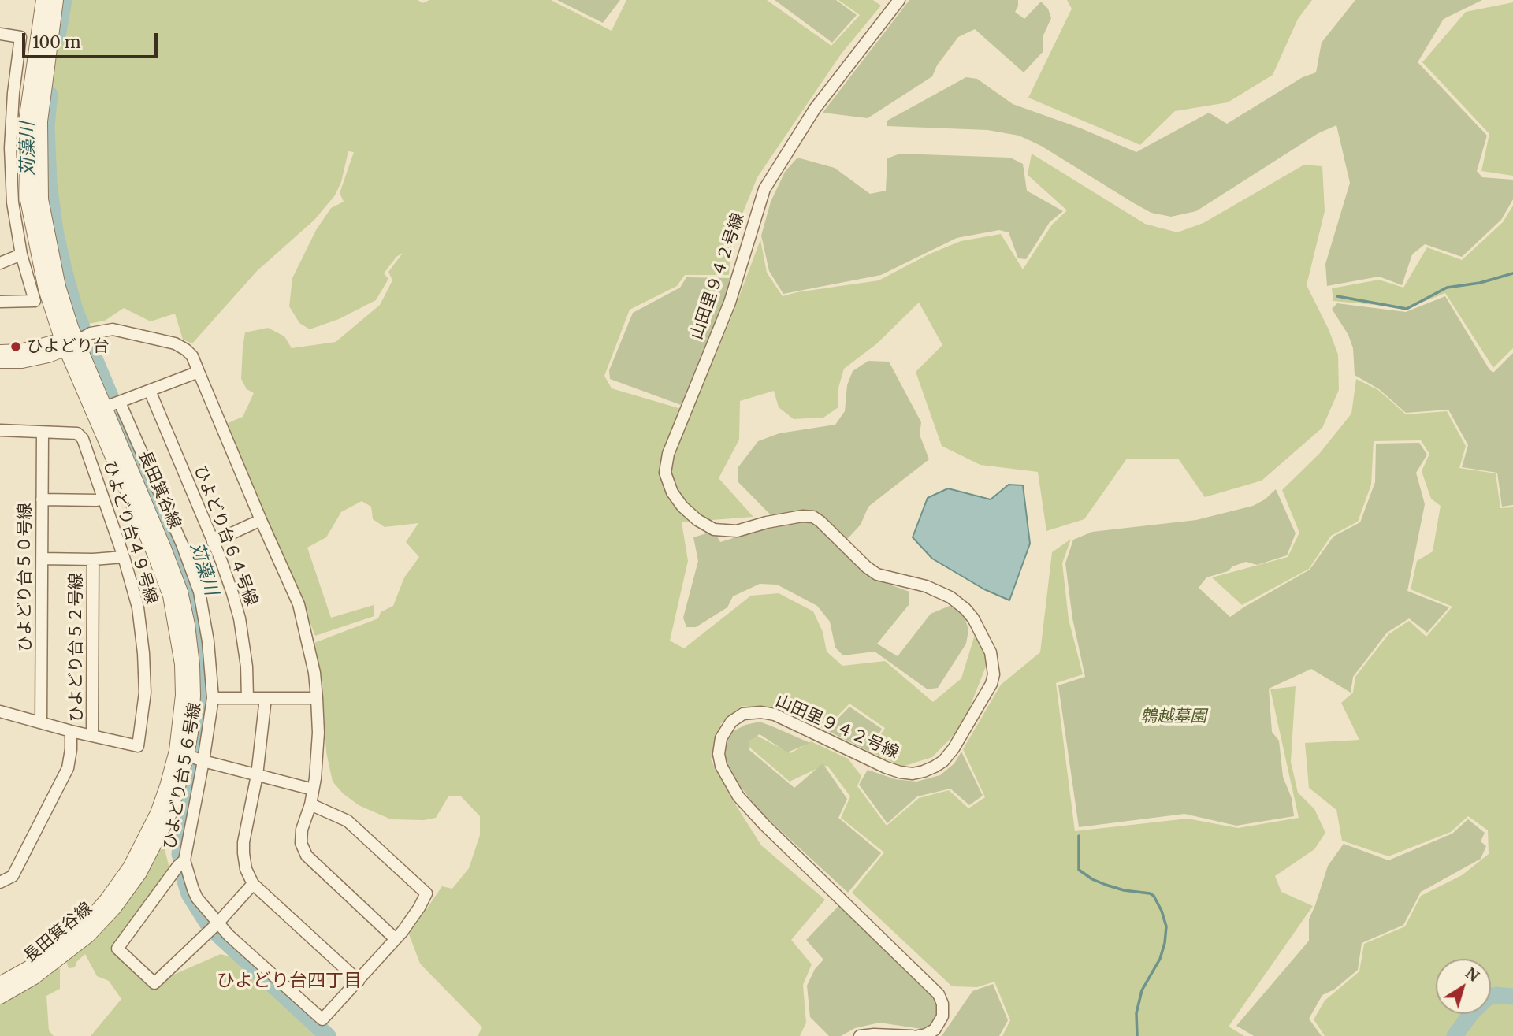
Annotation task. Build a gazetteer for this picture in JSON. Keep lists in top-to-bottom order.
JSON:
{
  "streets": {
    "street": [
      "山田里９４２号線",
      "長田箕谷線",
      "ひよどり台４９号線",
      "ひよどり台６４号線",
      "ひよどり台５０号線",
      "ひよどり台５２号線",
      "ひよどり台５６号線"
    ]
  },
  "crossings": [
    ["ひよどり台４９号線", "ひよどり台５０号線"],
    ["ひよどり台４９号線", "ひよどり台５２号線"]
  ],
  "districts": ["ひよどり台四丁目"],
  "water": ["苅藻川"],
  "parks": ["鵯越墓園"],
  "places": ["ひよどり台"],
  "scale_bar": "100 m",
  "north": "top right"
}
